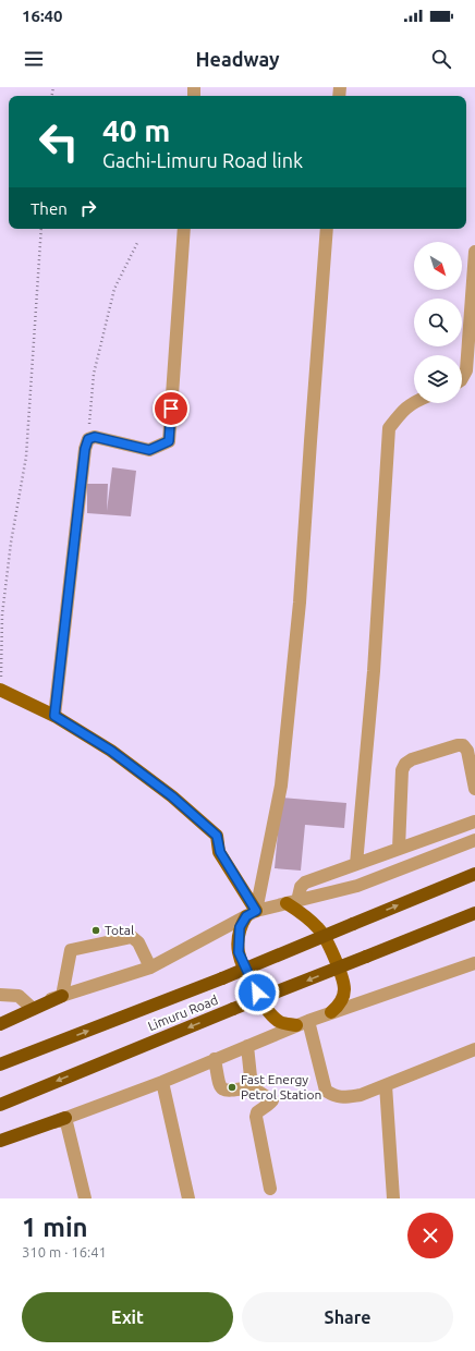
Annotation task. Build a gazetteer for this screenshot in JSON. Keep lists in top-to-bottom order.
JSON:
{
  "streets": {
    "highway": ["Limuru Road"]
  },
  "places": ["Total", "Fast Energy Petrol Station"],
  "north": "bottom right",
  "page": {
    "status": "16:40",
    "header": "Headway",
    "turn": ["40 m", "Gachi-Limuru Road link"],
    "then": "Then",
    "heading": ["1 min", "310 m · 16:41"],
    "buttons": ["Exit", "Share"]
  }
}
